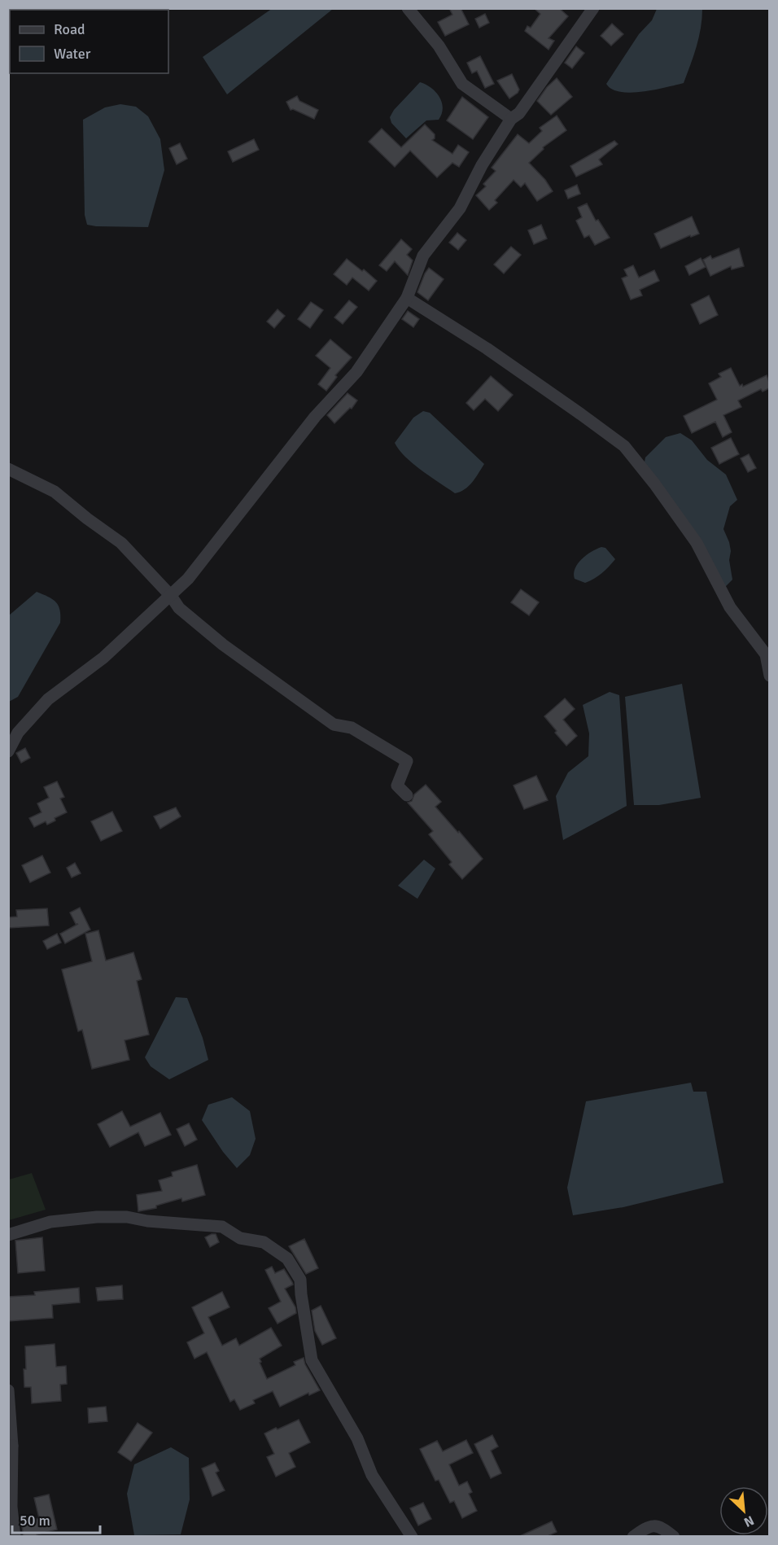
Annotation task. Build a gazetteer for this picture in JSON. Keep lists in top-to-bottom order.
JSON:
{
  "legend": ["Road", "Water"],
  "scale_bar": "50 m",
  "north": "bottom right"
}
